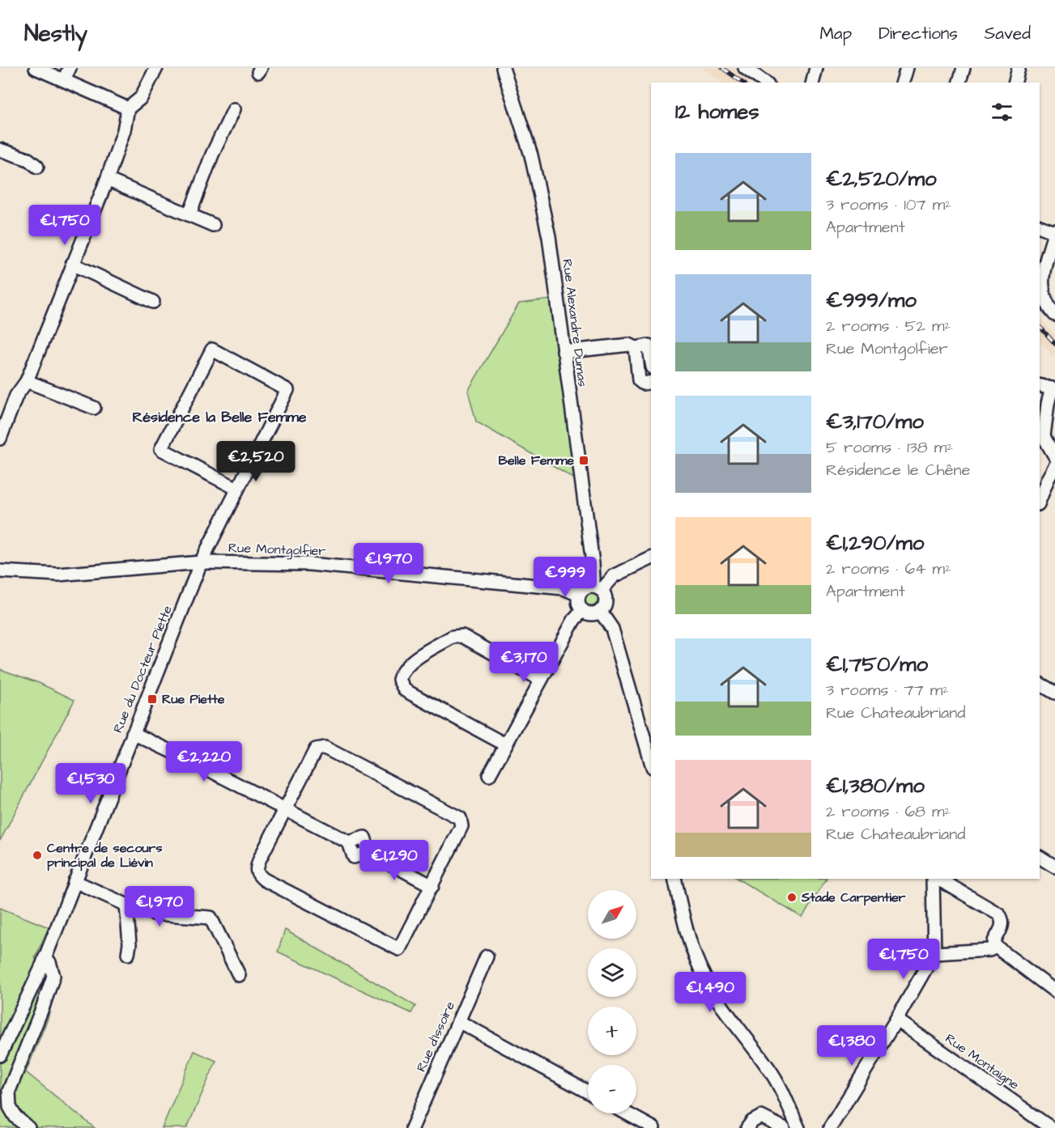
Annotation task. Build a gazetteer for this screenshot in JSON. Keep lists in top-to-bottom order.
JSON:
{
  "streets": {
    "street": [
      "Rue Alexandre Dumas",
      "Rue Montgolfier",
      "Rue du Docteur Piette",
      "Rue d'Issoire",
      "Rue Montaigne"
    ]
  },
  "crossings": [
    ["Rue Alexandre Dumas", "Rue Montgolfier"],
    ["Rue Montgolfier", "Rue du Docteur Piette"]
  ],
  "districts": ["Résidence la Belle Femme"],
  "places": {
    "transit": ["Belle Femme", "Rue Piette"],
    "other": ["Centre de secours principal de Liévin", "Stade Carpentier"]
  },
  "north": "top right",
  "page": {
    "header": "Nestly",
    "nav": ["Map", "Directions", "Saved"],
    "heading": "12 homes",
    "list": [
      {
        "name": "€2,520/mo",
        "note": "3 rooms · 107 m² · Apartment"
      },
      {
        "name": "€999/mo",
        "note": "2 rooms · 52 m² · Rue Montgolfier"
      },
      {
        "name": "€3,170/mo",
        "note": "5 rooms · 138 m² · Résidence le Chêne"
      },
      {
        "name": "€1,290/mo",
        "note": "2 rooms · 64 m² · Apartment"
      },
      {
        "name": "€1,750/mo",
        "note": "3 rooms · 77 m² · Rue Chateaubriand"
      },
      {
        "name": "€1,380/mo",
        "note": "2 rooms · 68 m² · Rue Chateaubriand"
      }
    ],
    "price": [
      "€1,750",
      "€2,520",
      "€1,970",
      "€999",
      "€3,170",
      "€2,220",
      "€1,530",
      "€1,290",
      "€1,970",
      "€1,750",
      "€1,490",
      "€1,380"
    ],
    "map_buttons": ["+", "−"]
  }
}
